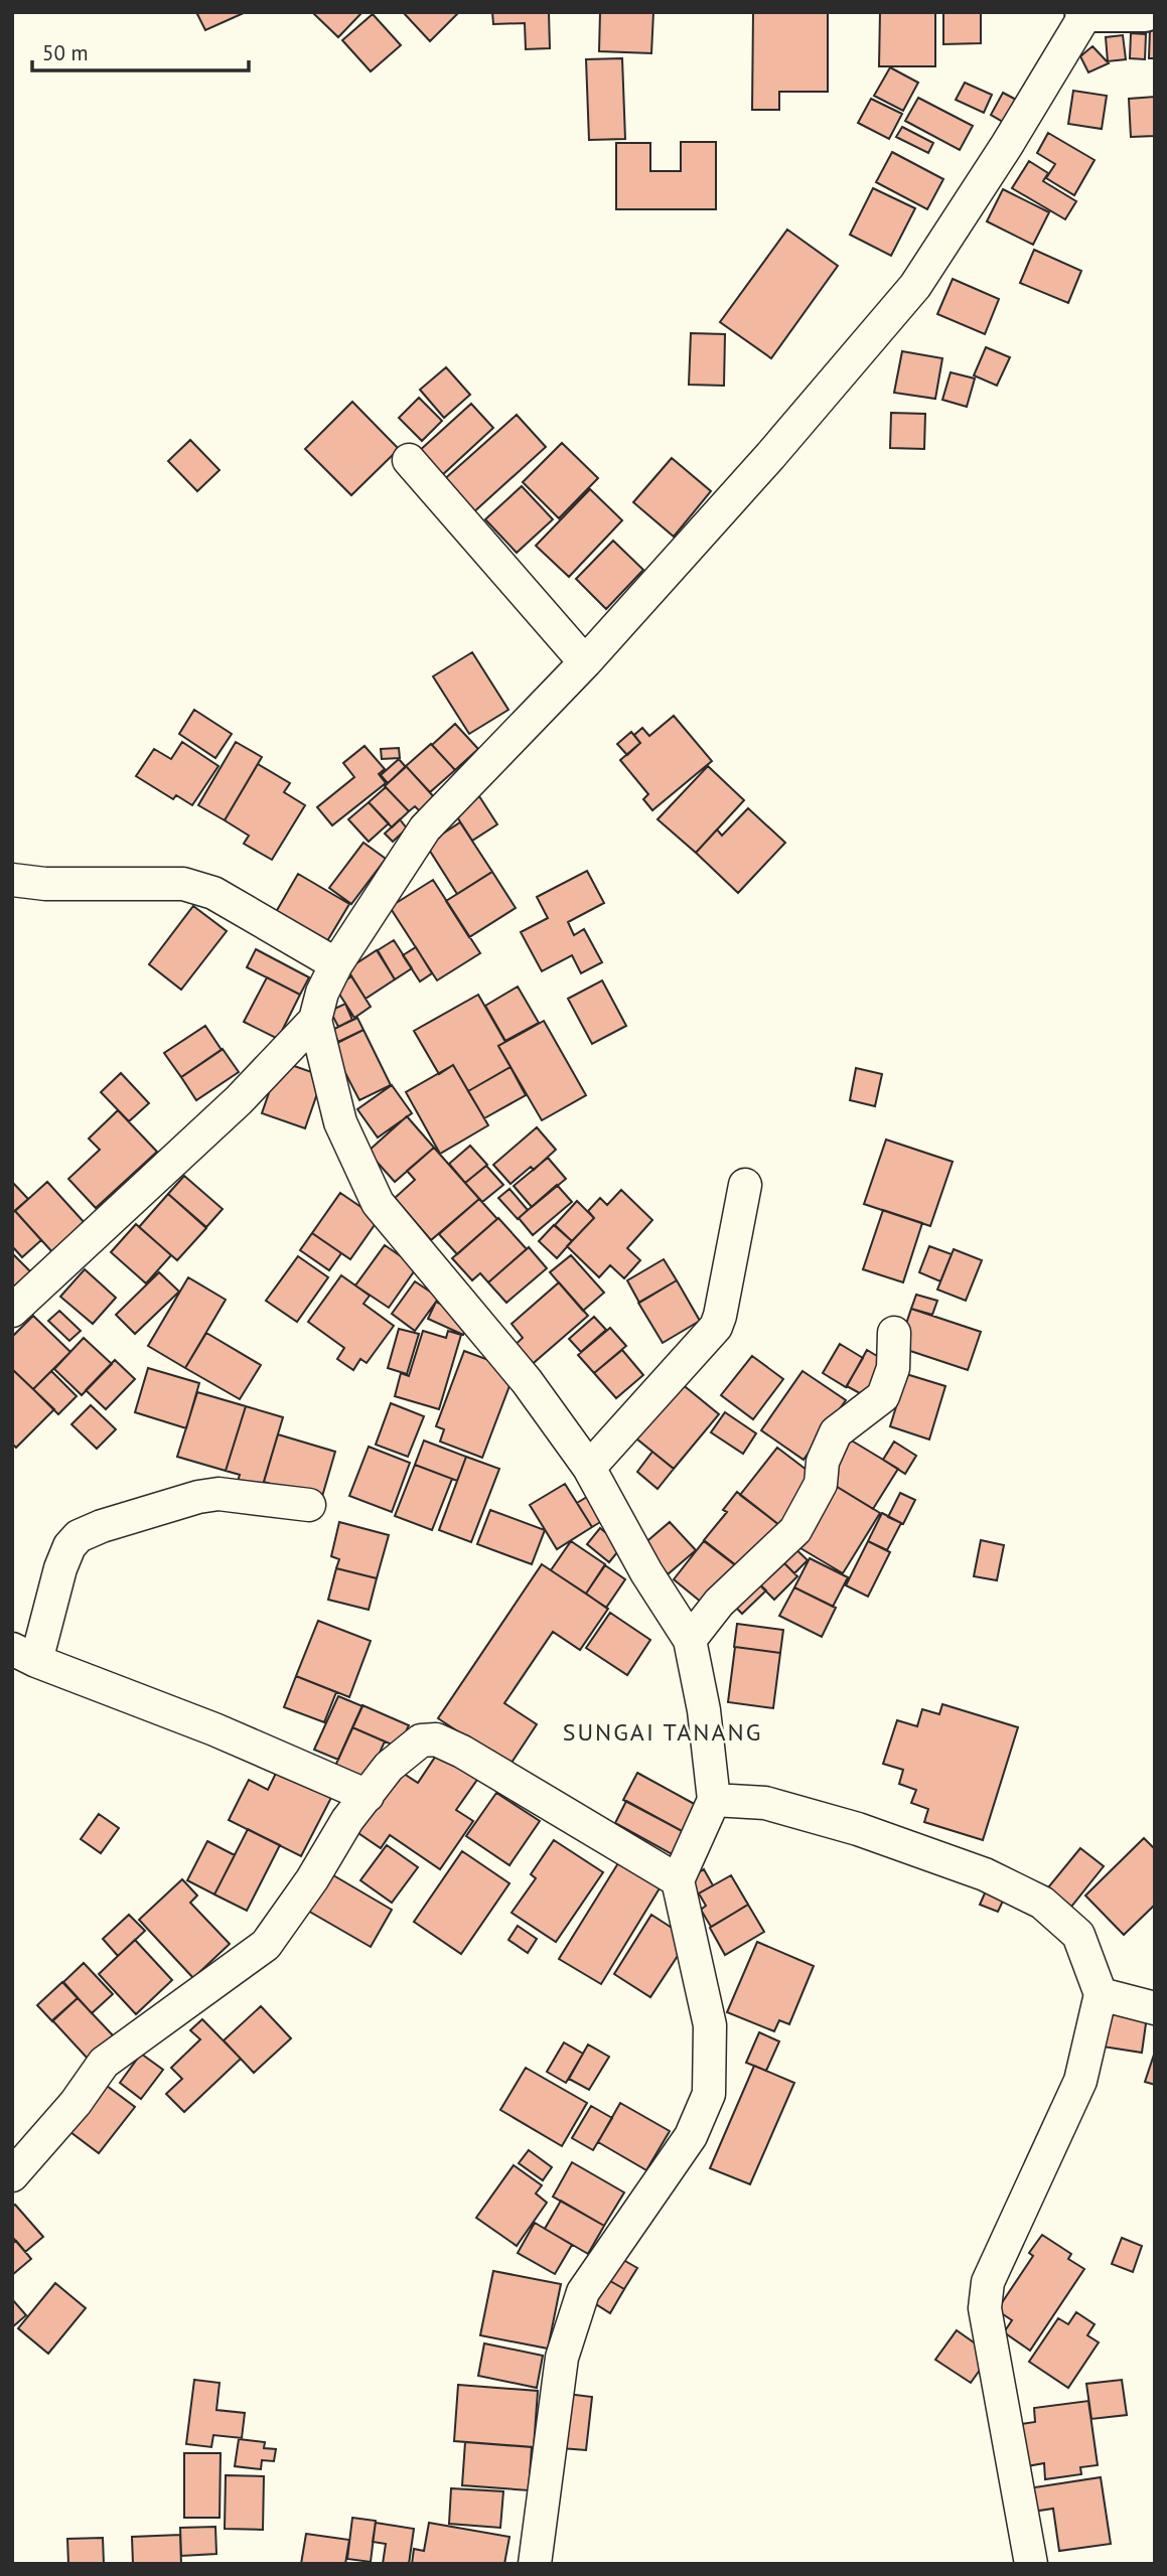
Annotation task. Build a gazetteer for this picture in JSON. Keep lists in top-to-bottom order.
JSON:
{
  "districts": ["SUNGAI TANANG"],
  "scale_bar": "50 m"
}
